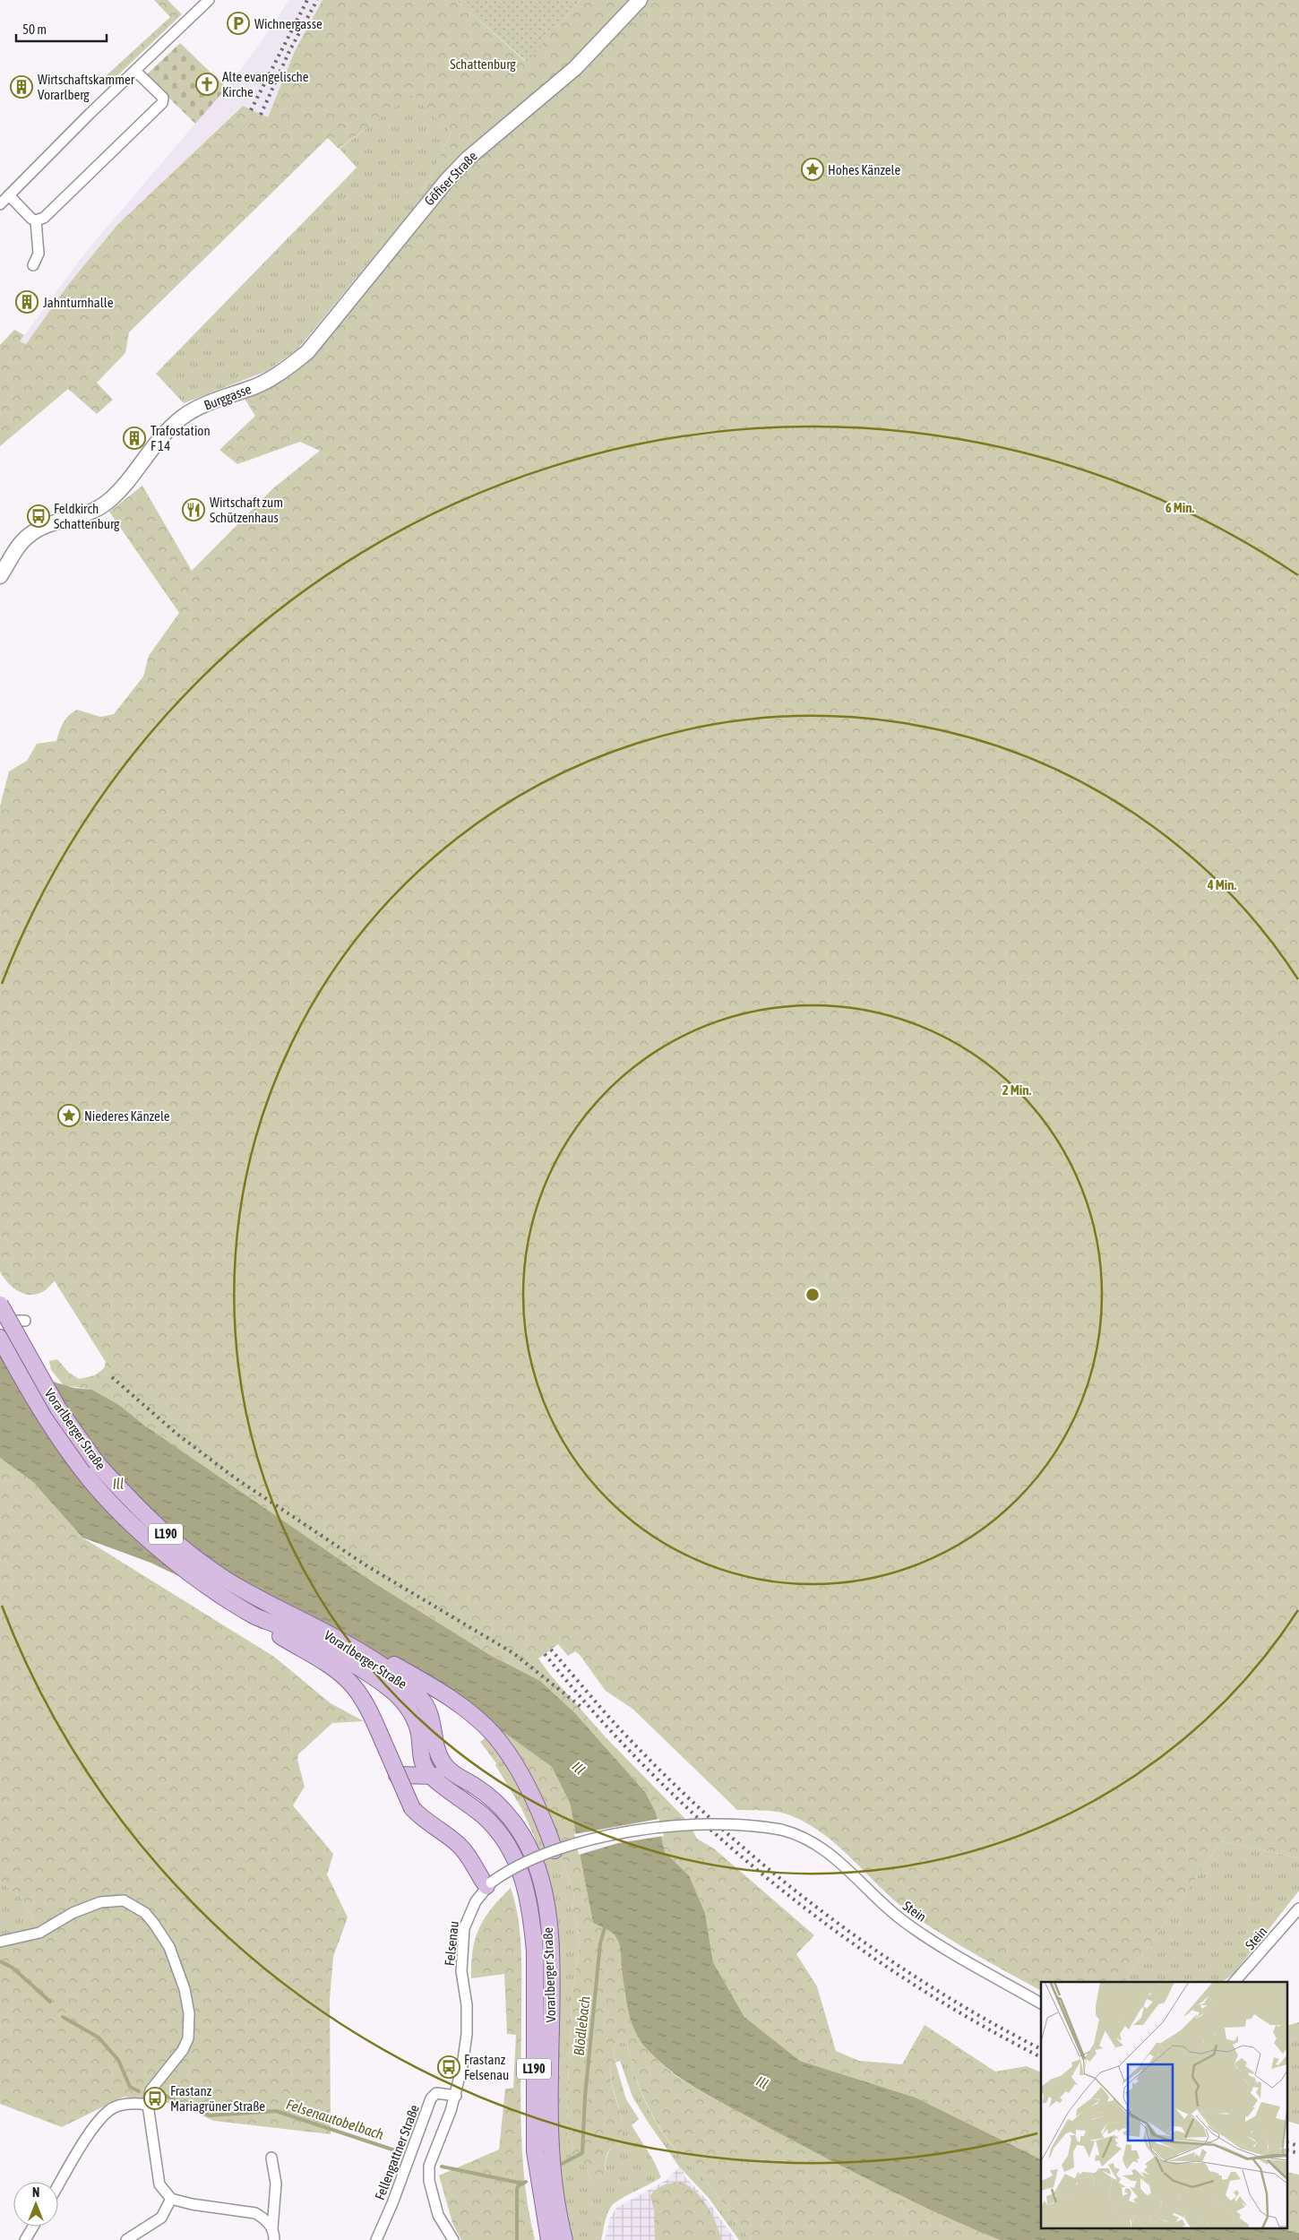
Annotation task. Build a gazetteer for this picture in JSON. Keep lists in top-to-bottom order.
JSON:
{
  "streets": {
    "main road": [
      "Göfiser Straße",
      "Burggasse",
      "Vorarlberger Straße",
      "L190"
    ],
    "street": ["Stein", "Felsenau", "Fellengattner Straße"]
  },
  "crossings": [
    ["Göfiser Straße", "Burggasse"],
    ["Stein", "Felsenau"],
    ["Felsenau", "Fellengattner Straße"]
  ],
  "water": ["Ill", "Blödlebach", "Felsenautobelbach"],
  "parks": ["Schattenburg"],
  "places": {
    "parking": ["Wichnergasse"],
    "church": ["Alte evangelische Kirche"],
    "building": ["Wirtschaftskammer Vorarlberg", "Jahnturnhalle", "Trafostation F 14"],
    "place": ["Hohes Känzele", "Niederes Känzele"],
    "restaurant": ["Wirtschaft zum Schützenhaus"],
    "bus stop": ["Feldkirch Schattenburg", "Frastanz Felsenau", "Frastanz Mariagrüner Straße"]
  },
  "scale_bar": "50 m",
  "north": "top",
  "rings": ["6 Min.", "4 Min.", "2 Min."]
}
